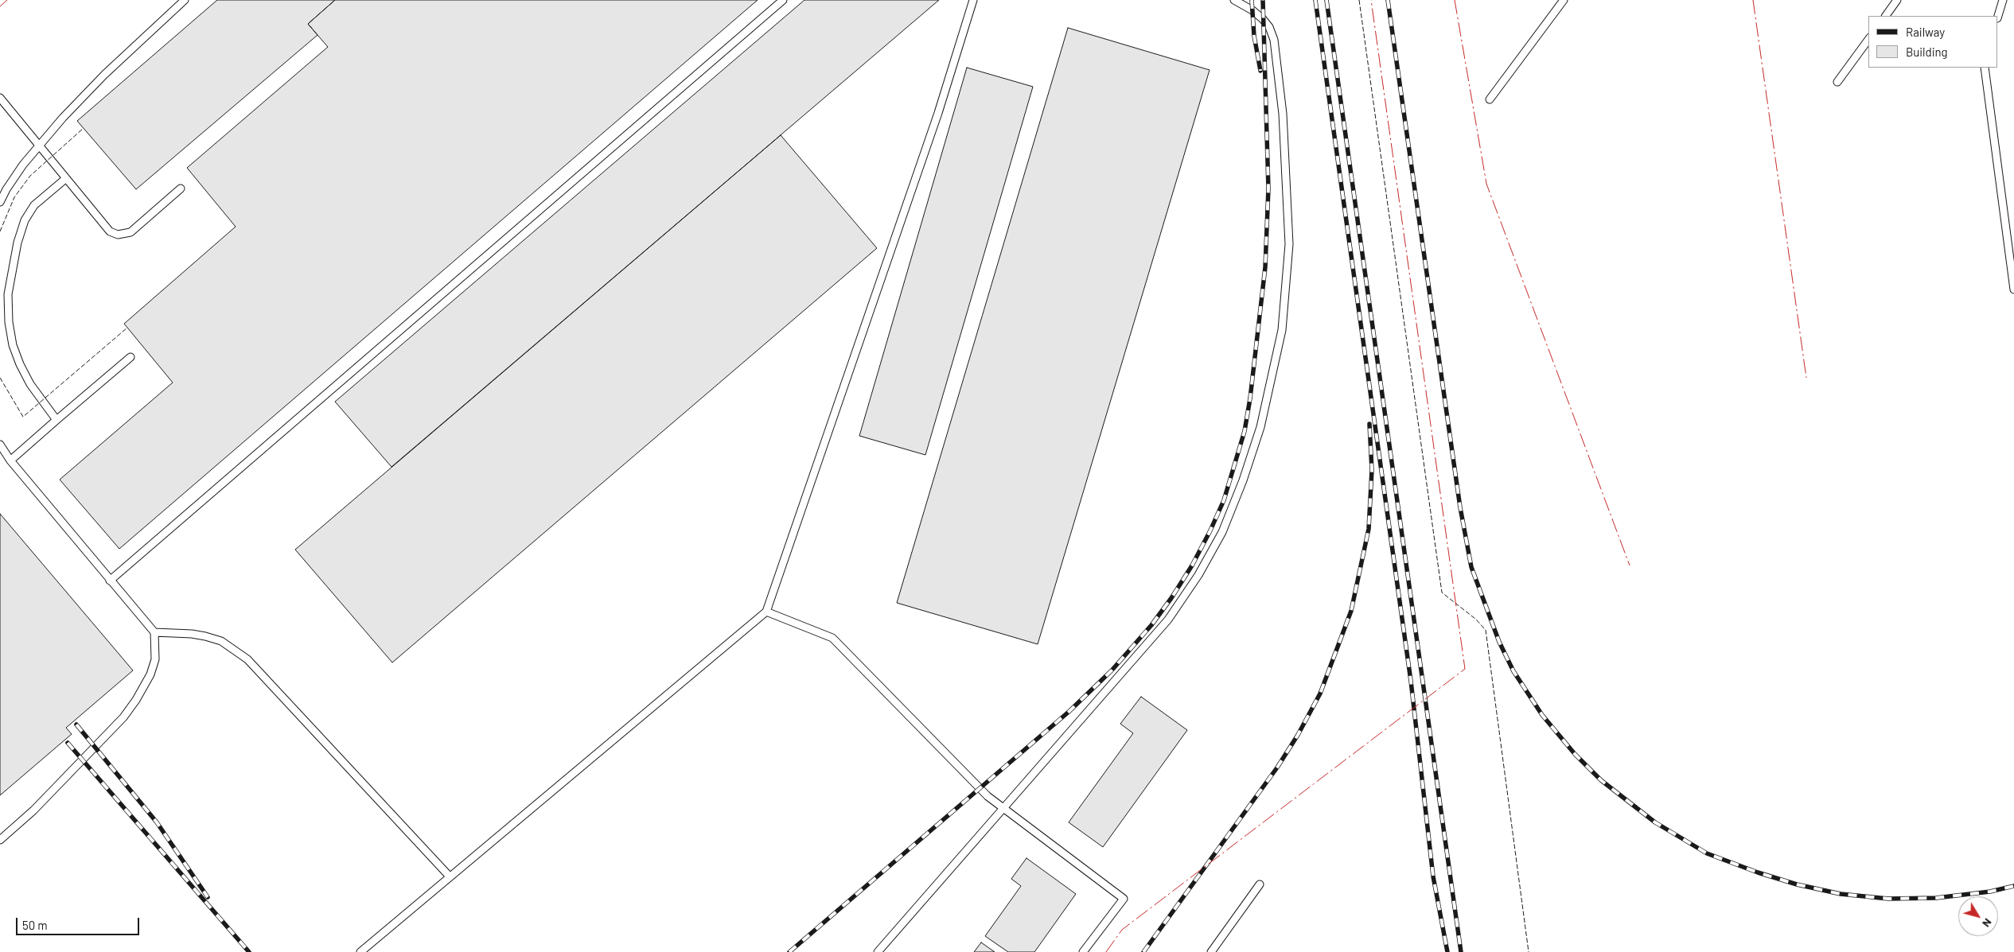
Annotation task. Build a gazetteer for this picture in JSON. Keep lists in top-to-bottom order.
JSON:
{
  "legend": ["Railway", "Building"],
  "scale_bar": "50 m",
  "north": "bottom right"
}
